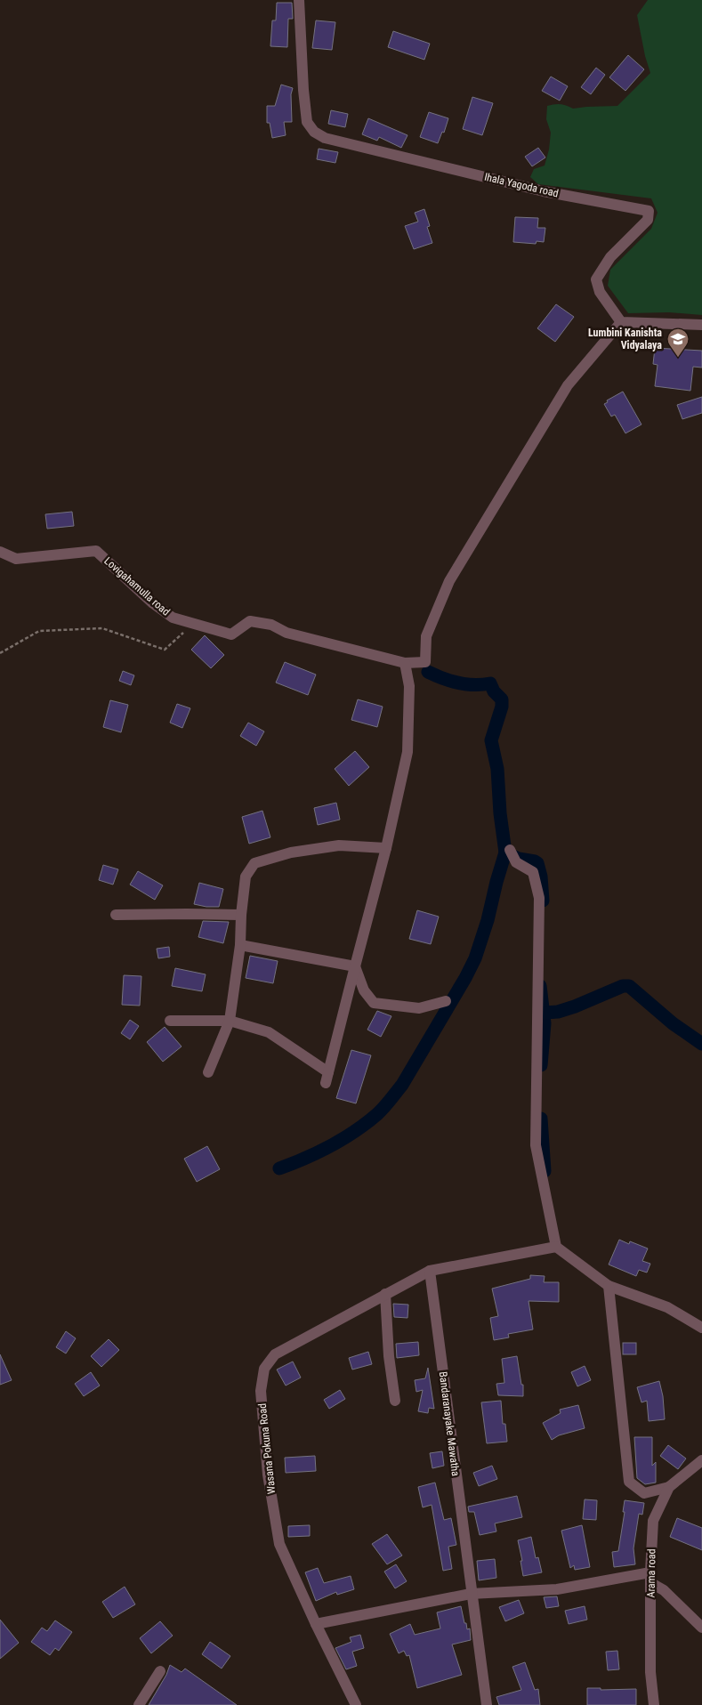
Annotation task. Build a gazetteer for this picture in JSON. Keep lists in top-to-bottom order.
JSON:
{
  "streets": {
    "street": [
      "Ihala Yagoda road",
      "Lovigahamulla road",
      "Bandaranayake Mawatha",
      "Wasana Pokuna Road",
      "Arama road"
    ]
  },
  "crossings": [
    ["Ihala Yagoda road", "Lovigahamulla road"],
    ["Bandaranayake Mawatha", "Wasana Pokuna Road"]
  ],
  "places": {
    "school or university": ["Lumbini Kanishta Vidyalaya"]
  }
}
